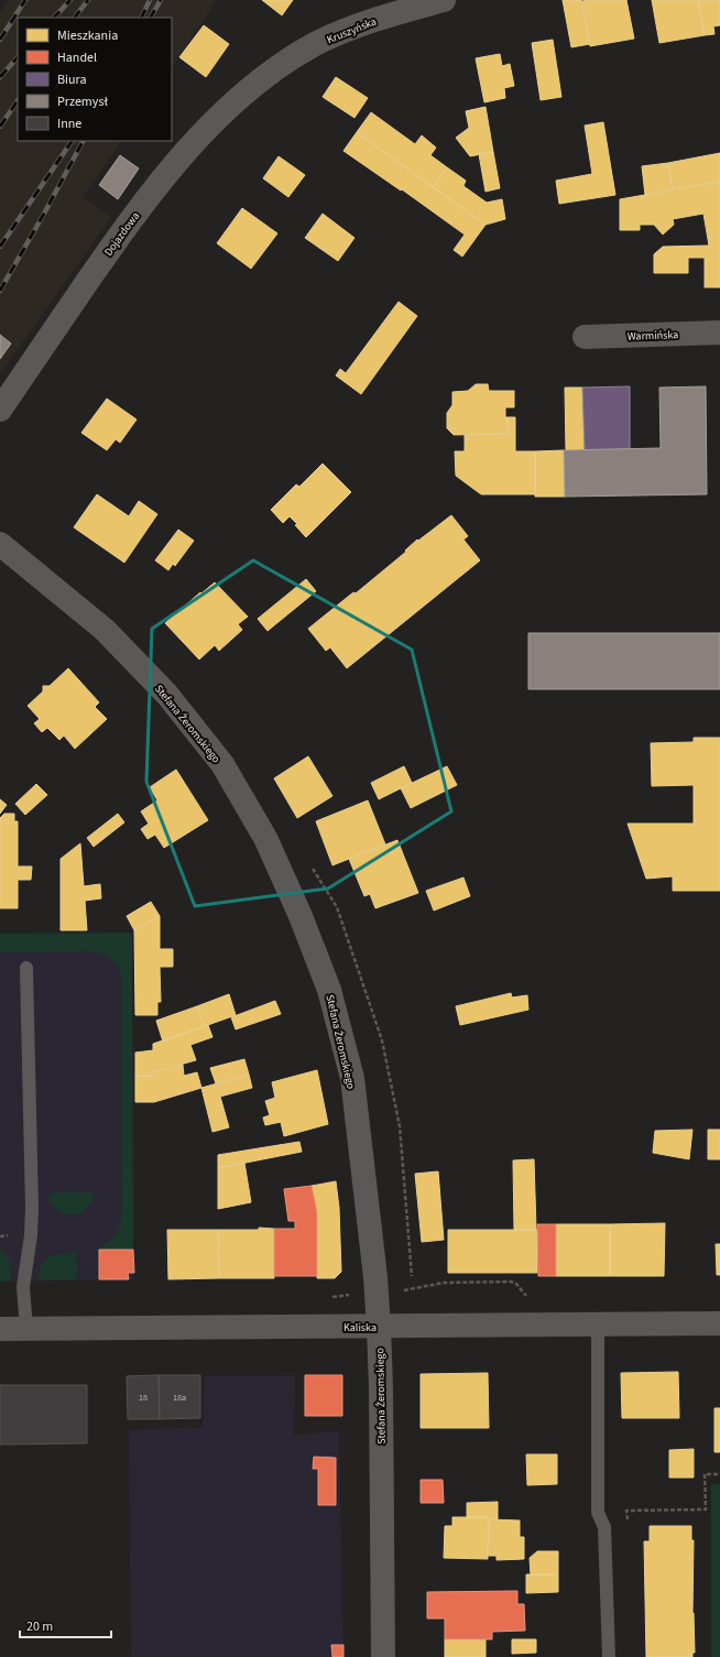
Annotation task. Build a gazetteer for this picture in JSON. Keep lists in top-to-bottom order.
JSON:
{
  "streets": {
    "street": [
      "Kruszyńska",
      "Dojazdowa",
      "Warmińska",
      "Stefana Żeromskiego",
      "Kaliska"
    ]
  },
  "crossings": [
    ["Kruszyńska", "Dojazdowa"],
    ["Stefana Żeromskiego", "Kaliska"]
  ],
  "house_numbers": ["18", "18a"],
  "legend": [
    "Mieszkania",
    "Handel",
    "Biura",
    "Przemysł",
    "Inne"
  ],
  "scale_bar": "20 m"
}
